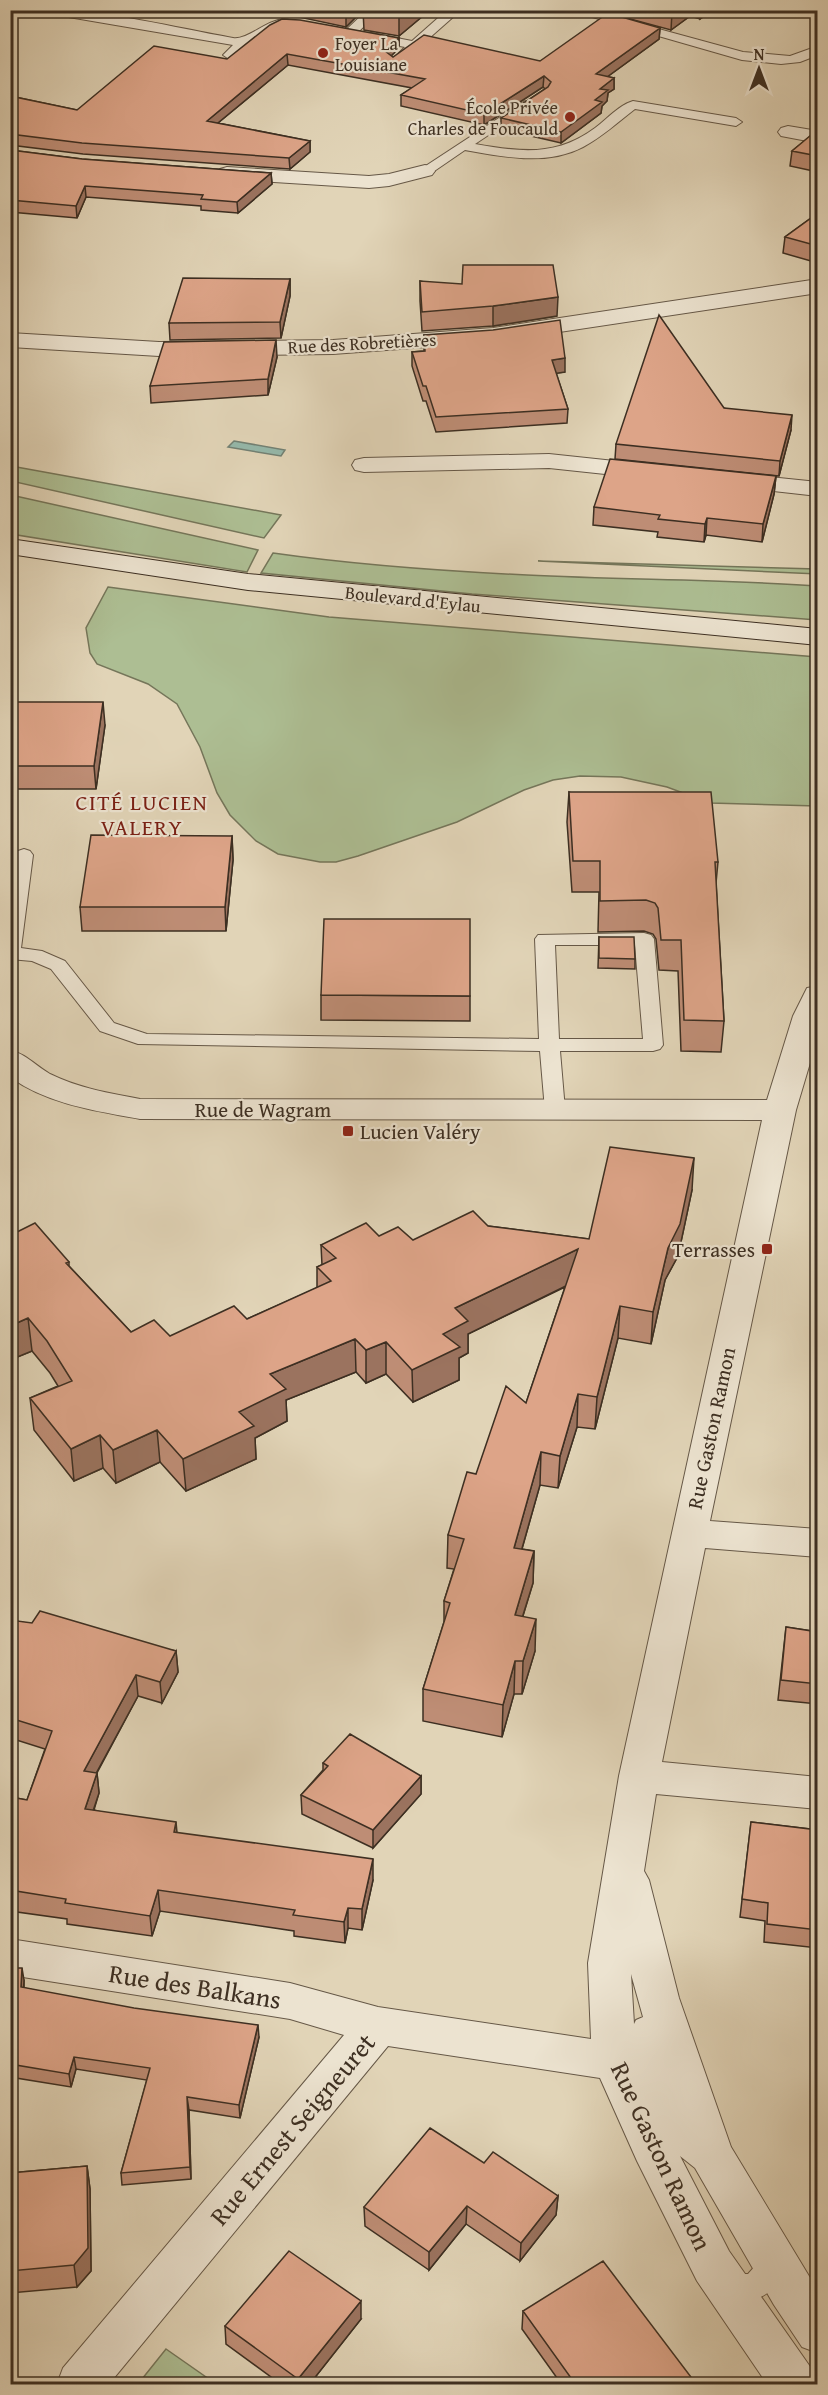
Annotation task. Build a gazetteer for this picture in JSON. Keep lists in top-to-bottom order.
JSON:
{
  "streets": {
    "street": [
      "Rue des Robretières",
      "Boulevard d'Eylau",
      "Rue de Wagram",
      "Rue Gaston Ramon",
      "Rue des Balkans",
      "Rue Ernest Seigneuret"
    ]
  },
  "crossings": [
    ["Rue de Wagram", "Rue Gaston Ramon"],
    ["Rue Gaston Ramon", "Rue Ernest Seigneuret"],
    ["Rue des Balkans", "Rue Ernest Seigneuret"]
  ],
  "districts": ["CITÉ LUCIEN VALERY"],
  "places": {
    "other": ["Foyer La Louisiane", "École Privée Charles de Foucauld"],
    "transit": ["Lucien Valéry", "Terrasses"]
  },
  "north": "top"
}
